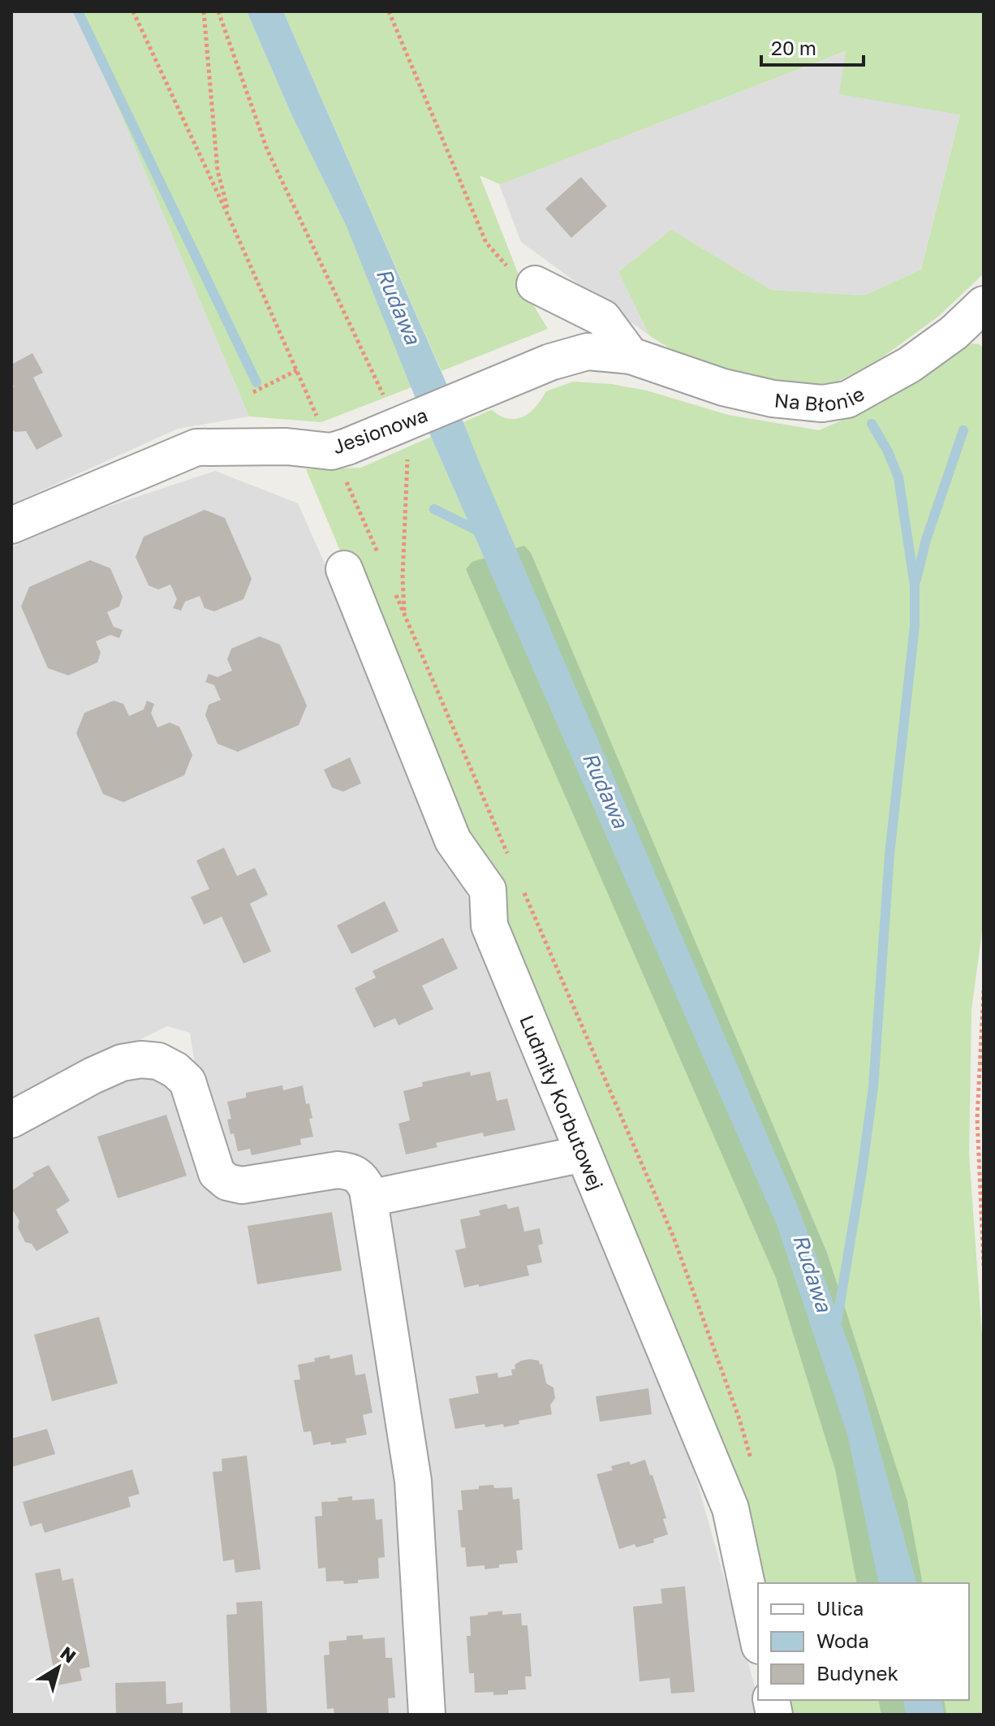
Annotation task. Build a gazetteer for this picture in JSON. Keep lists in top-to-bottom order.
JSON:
{
  "streets": {
    "street": ["Na Błonie", "Jesionowa", "Ludmiły Korbutowej"]
  },
  "crossings": [
    ["Na Błonie", "Jesionowa"]
  ],
  "water": ["Rudawa"],
  "legend": ["Ulica", "Woda", "Budynek"],
  "scale_bar": "20 m",
  "north": "top right"
}
